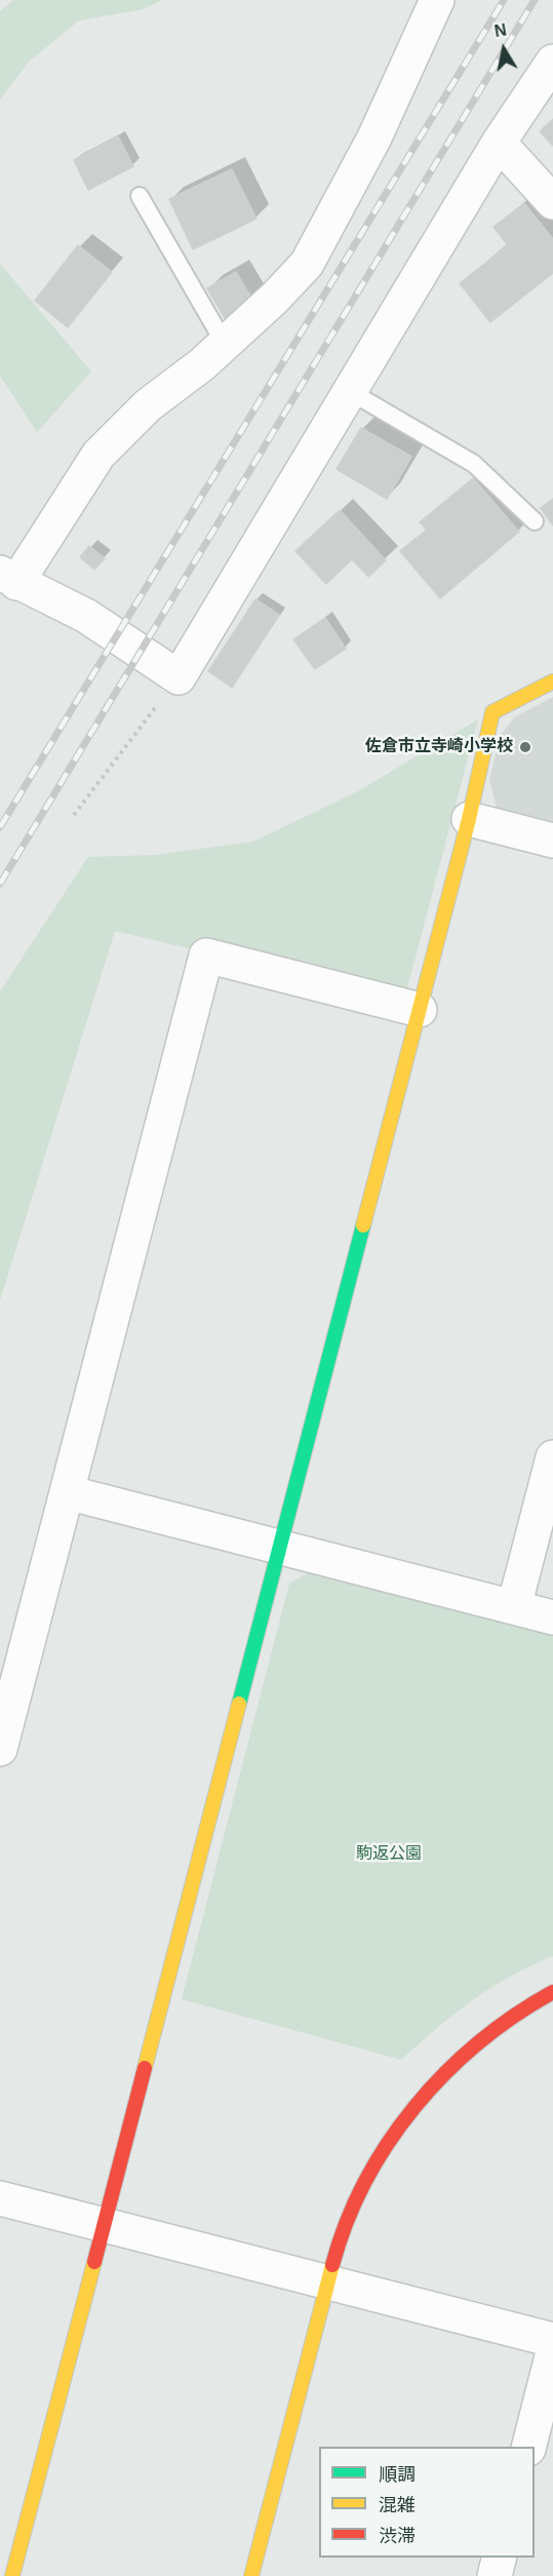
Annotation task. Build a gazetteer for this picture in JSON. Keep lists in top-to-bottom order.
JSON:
{
  "parks": ["駒返公園"],
  "places": ["佐倉市立寺崎小学校"],
  "legend": ["順調", "混雑", "渋滞"],
  "north": "top"
}
